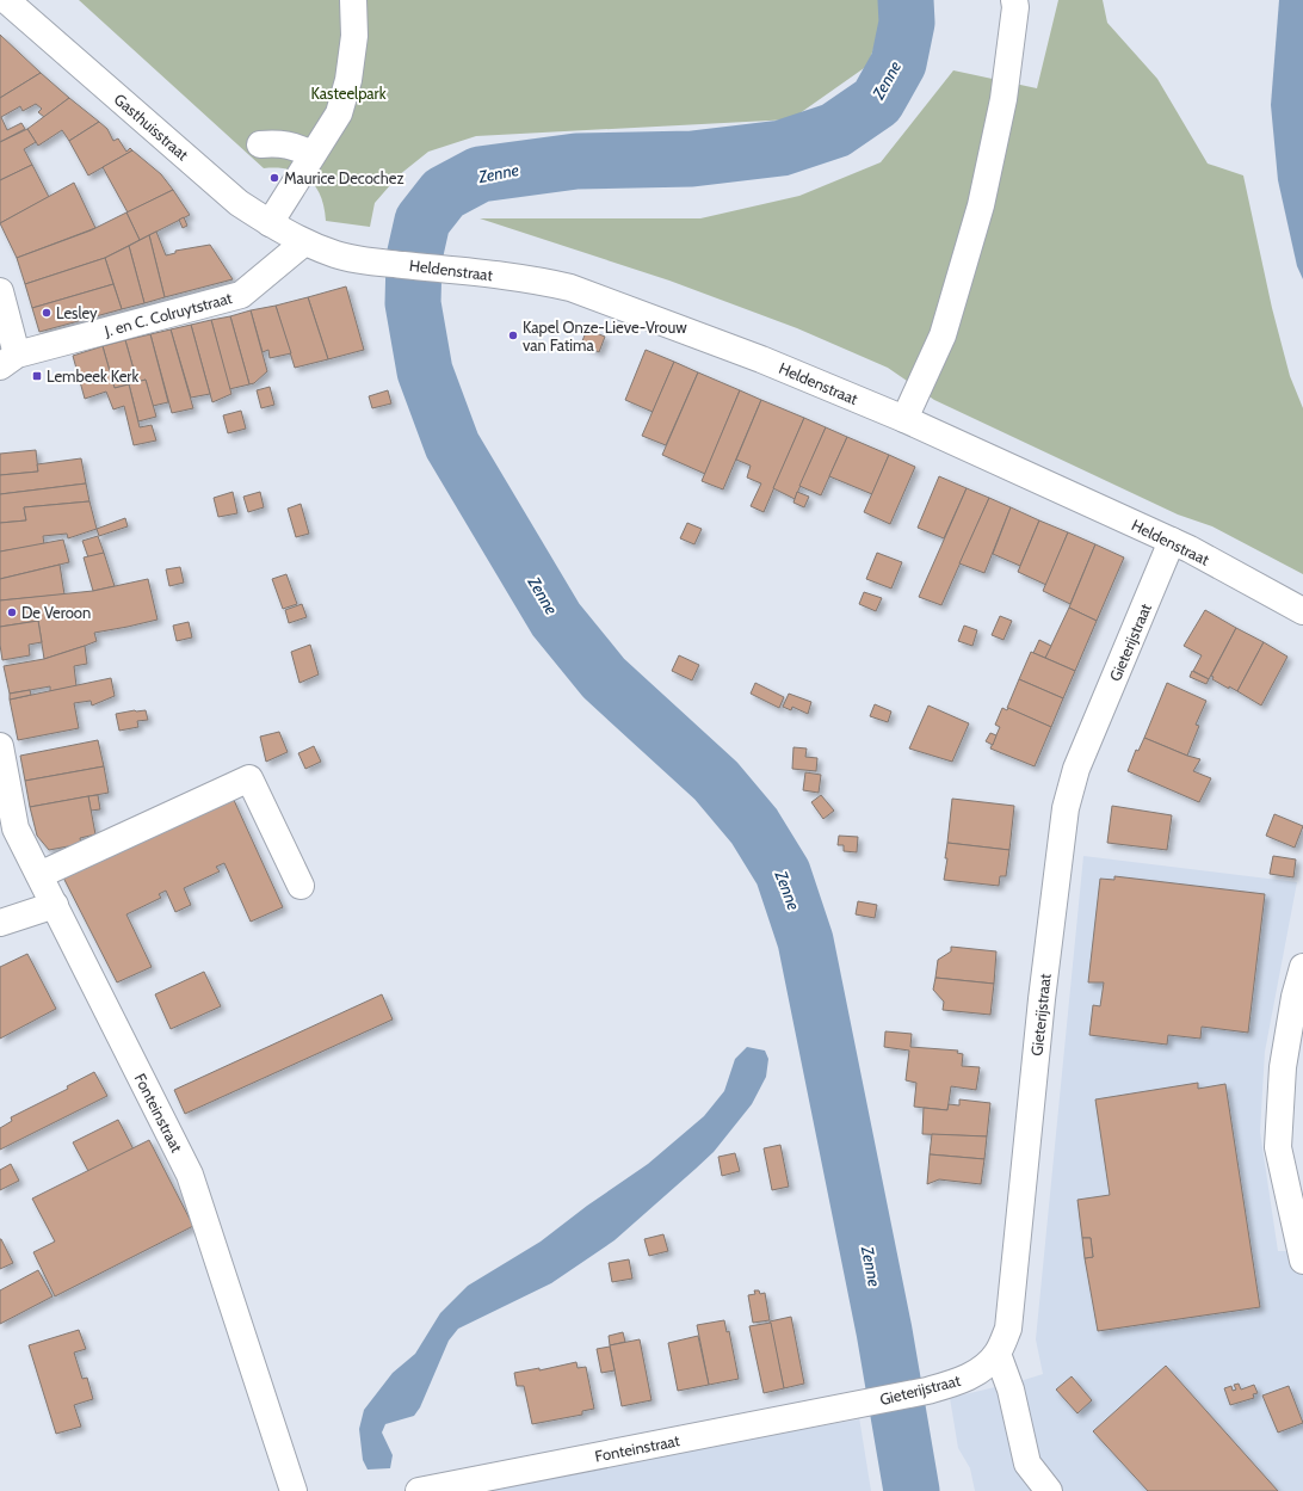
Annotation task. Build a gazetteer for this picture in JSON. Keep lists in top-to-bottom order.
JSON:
{
  "streets": {
    "street": [
      "Gasthuisstraat",
      "Heldenstraat",
      "J. en C. Colruytstraat",
      "Gieterijstraat",
      "Fonteinstraat"
    ]
  },
  "crossings": [
    ["Gasthuisstraat", "Heldenstraat"],
    ["Gasthuisstraat", "J. en C. Colruytstraat"],
    ["Heldenstraat", "J. en C. Colruytstraat"],
    ["Heldenstraat", "Gieterijstraat"],
    ["Gieterijstraat", "Fonteinstraat"]
  ],
  "water": ["Zenne"],
  "parks": ["Kasteelpark"],
  "places": {
    "other": [
      "Maurice Decochez",
      "Lesley",
      "Kapel Onze-Lieve-Vrouw van Fatima",
      "De Veroon"
    ],
    "transit": ["Lembeek Kerk"]
  }
}
